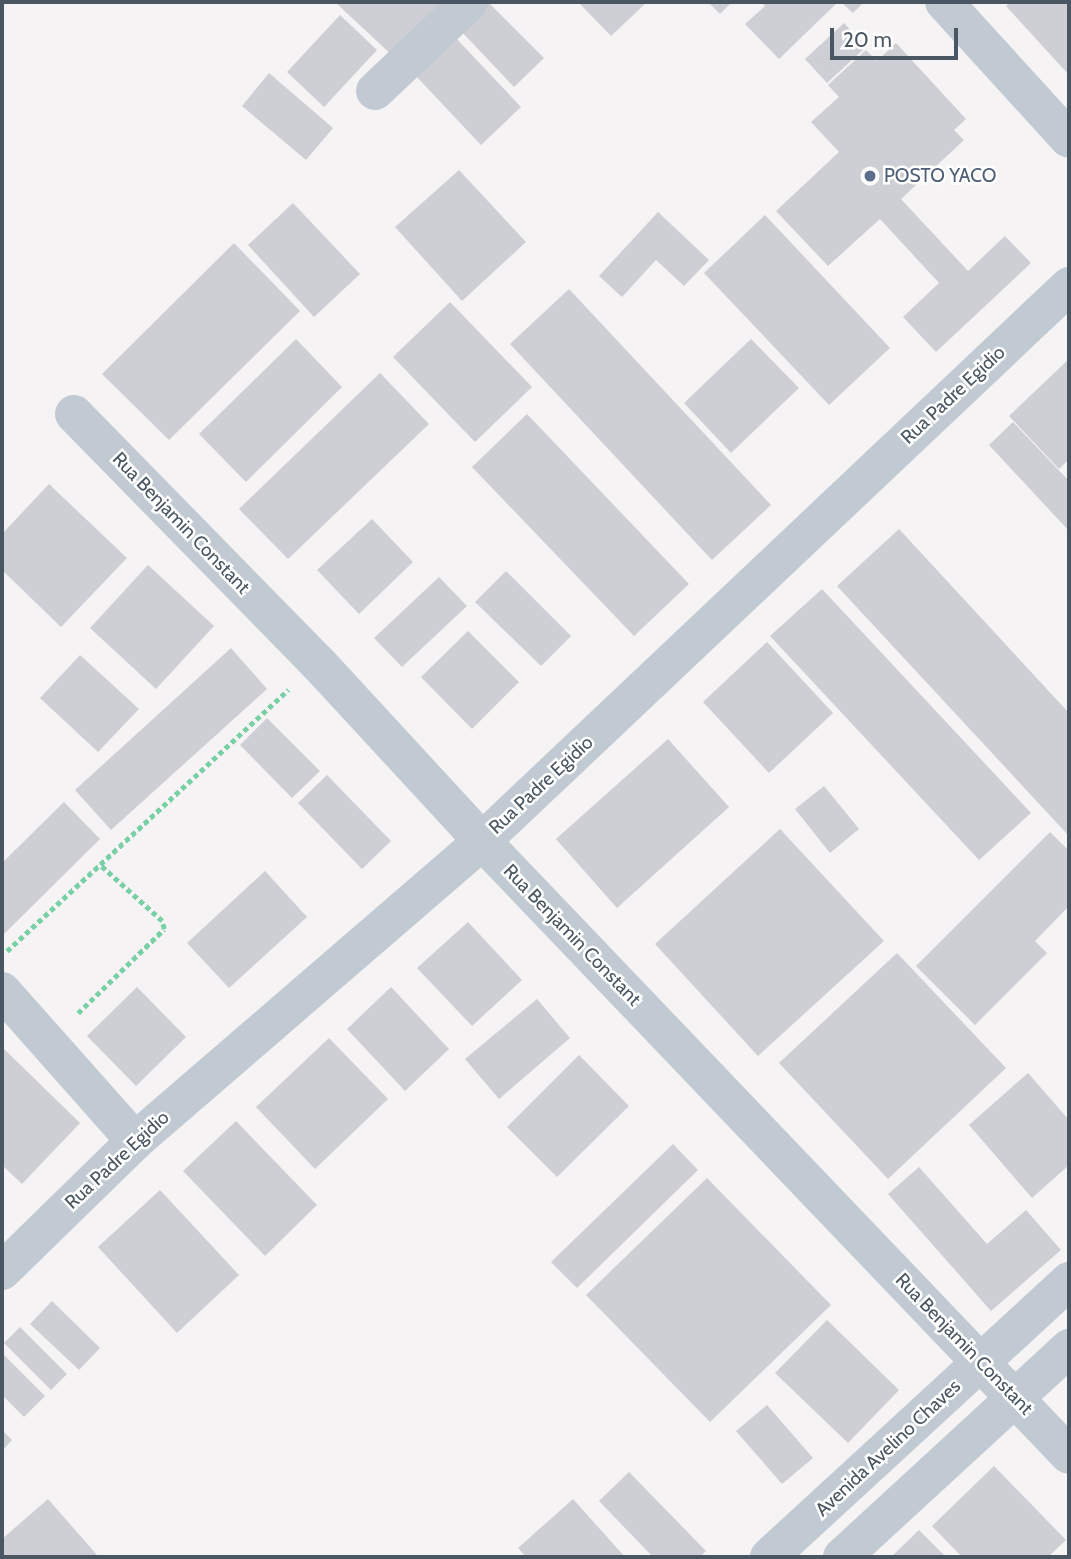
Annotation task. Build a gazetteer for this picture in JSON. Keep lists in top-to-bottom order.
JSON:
{
  "streets": {
    "street": ["Rua Padre Egidio", "Rua Benjamin Constant", "Avenida Avelino Chaves"]
  },
  "crossings": [
    ["Rua Padre Egidio", "Rua Benjamin Constant"],
    ["Rua Benjamin Constant", "Avenida Avelino Chaves"]
  ],
  "places": ["POSTO YACO"],
  "scale_bar": "20 m"
}
